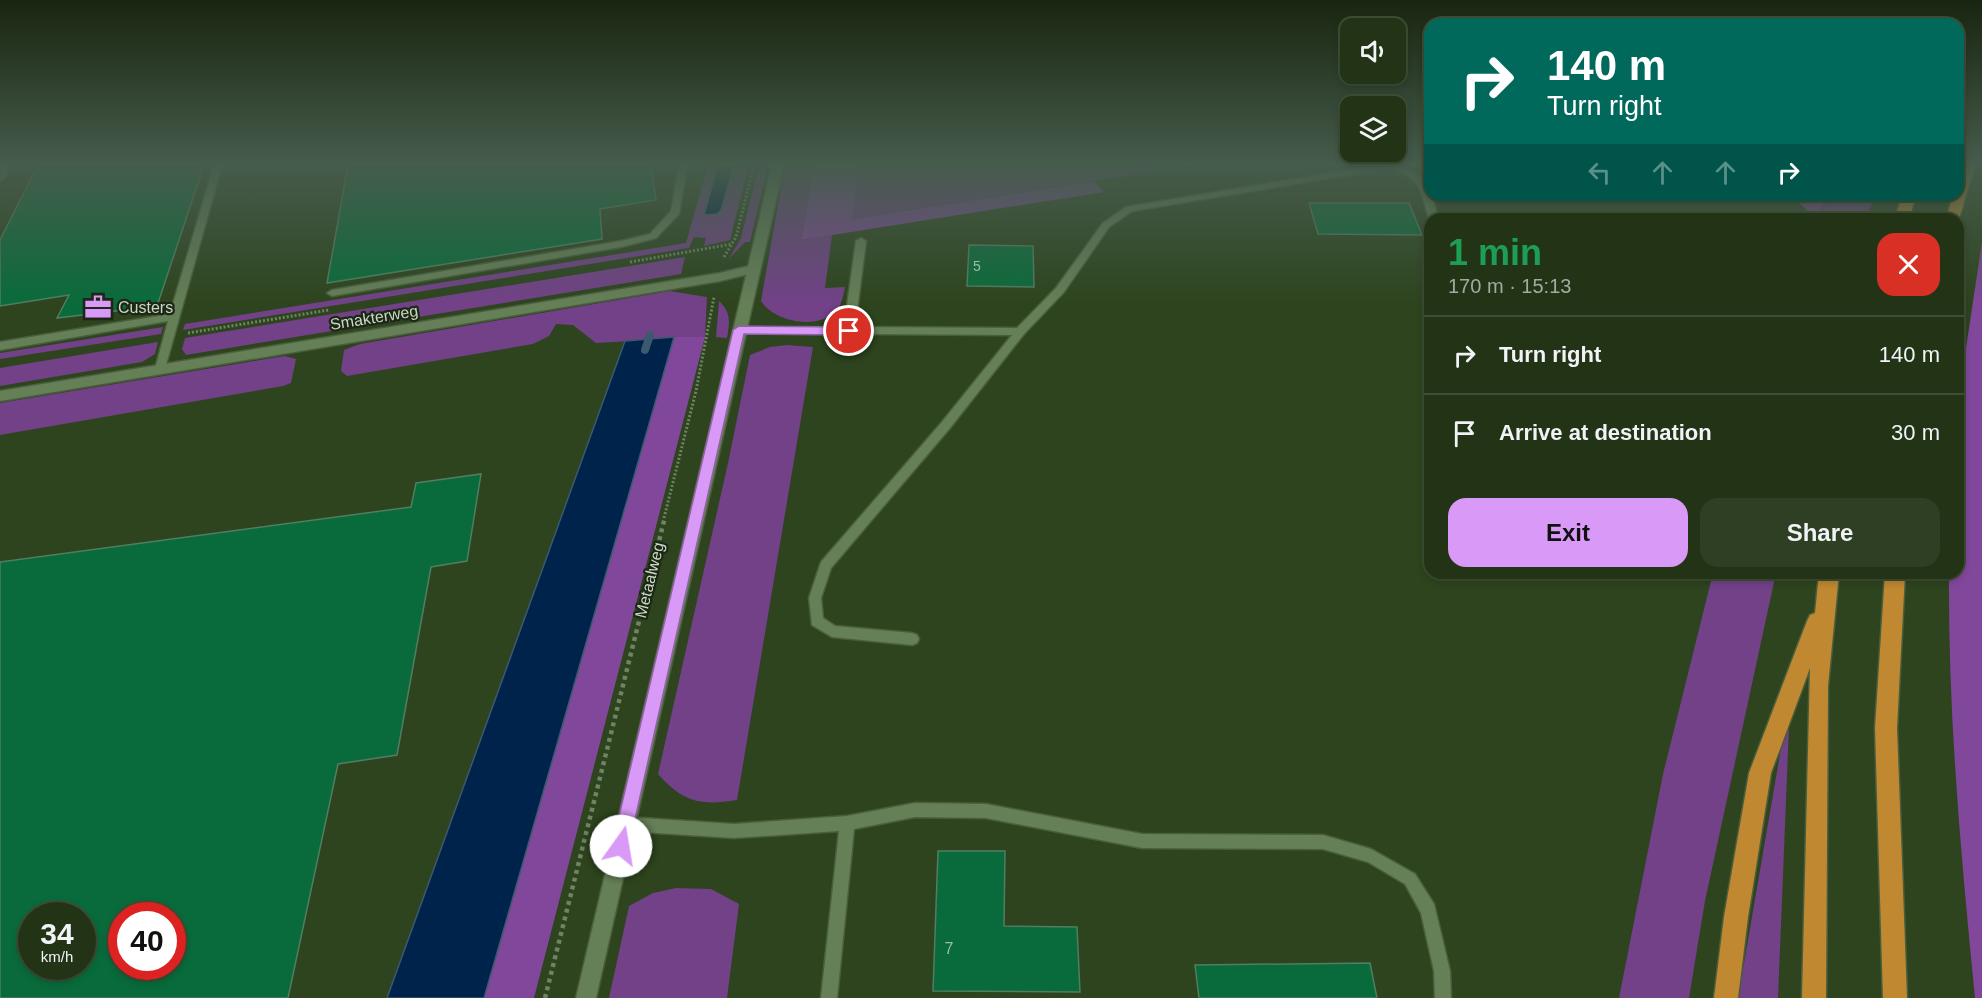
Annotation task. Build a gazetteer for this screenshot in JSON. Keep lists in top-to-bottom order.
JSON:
{
  "streets": {
    "street": ["Smakterweg", "Metaalweg"]
  },
  "crossings": [
    ["Smakterweg", "Metaalweg"]
  ],
  "places": {
    "office": ["Custers"]
  },
  "house_numbers": ["5", "7"],
  "page": {
    "turn": ["140 m", "Turn right"],
    "heading": ["1 min", "170 m · 15:13"],
    "list": [
      {
        "name": "Turn right",
        "value": "140 m"
      },
      {
        "name": "Arrive at destination",
        "value": "30 m"
      }
    ],
    "buttons": ["Exit", "Share"],
    "speed": "34 km/h",
    "limit": "40"
  }
}
